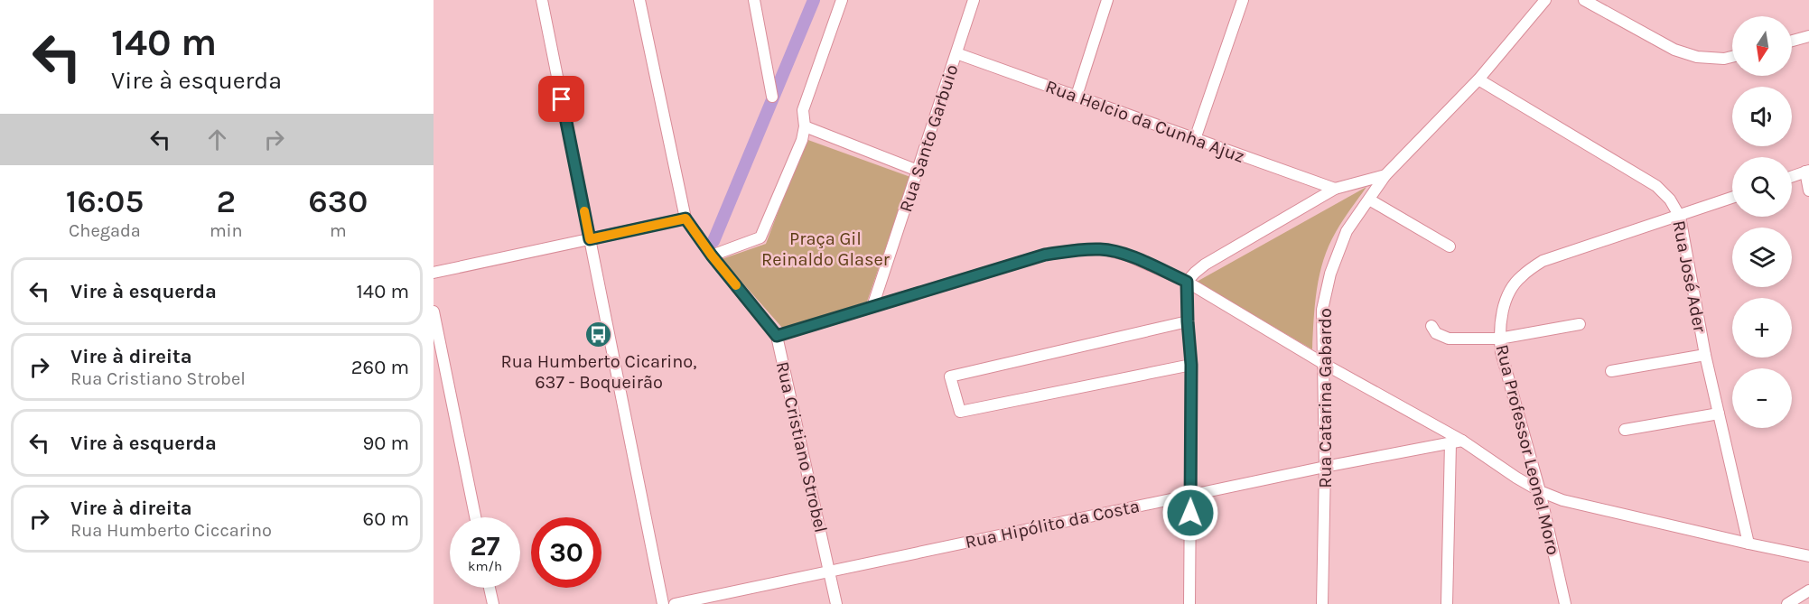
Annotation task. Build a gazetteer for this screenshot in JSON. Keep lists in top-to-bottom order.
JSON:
{
  "streets": {
    "street": [
      "Rua Helcio da Cunha Ajuz",
      "Rua Santo Garbuio",
      "Rua José Ader",
      "Rua Catarina Gabardo",
      "Rua Cristiano Strobel",
      "Rua Professor Leonel Moro",
      "Rua Hipólito da Costa"
    ]
  },
  "crossings": [
    ["Rua Helcio da Cunha Ajuz", "Rua Santo Garbuio"],
    ["Rua José Ader", "Rua Catarina Gabardo"],
    ["Rua José Ader", "Rua Professor Leonel Moro"],
    ["Rua Catarina Gabardo", "Rua Hipólito da Costa"],
    ["Rua Cristiano Strobel", "Rua Hipólito da Costa"]
  ],
  "parks": ["Praça Gil Reinaldo Glaser"],
  "places": {
    "bus stop": ["Rua Humberto Cicarino, 637 - Boqueirão"]
  },
  "north": "bottom",
  "page": {
    "turn": ["140 m", "Vire à esquerda"],
    "map_buttons": ["+", "−"],
    "eta": [
      "16:05",
      "Chegada",
      "2",
      "min",
      "630",
      "m"
    ],
    "list": [
      {
        "name": "Vire à esquerda",
        "value": "140 m"
      },
      {
        "name": "Vire à direita",
        "note": "Rua Cristiano Strobel",
        "value": "260 m"
      },
      {
        "name": "Vire à esquerda",
        "value": "90 m"
      },
      {
        "name": "Vire à direita",
        "note": "Rua Humberto Ciccarino",
        "value": "60 m"
      }
    ],
    "speed": "27 km/h",
    "limit": "30"
  }
}
